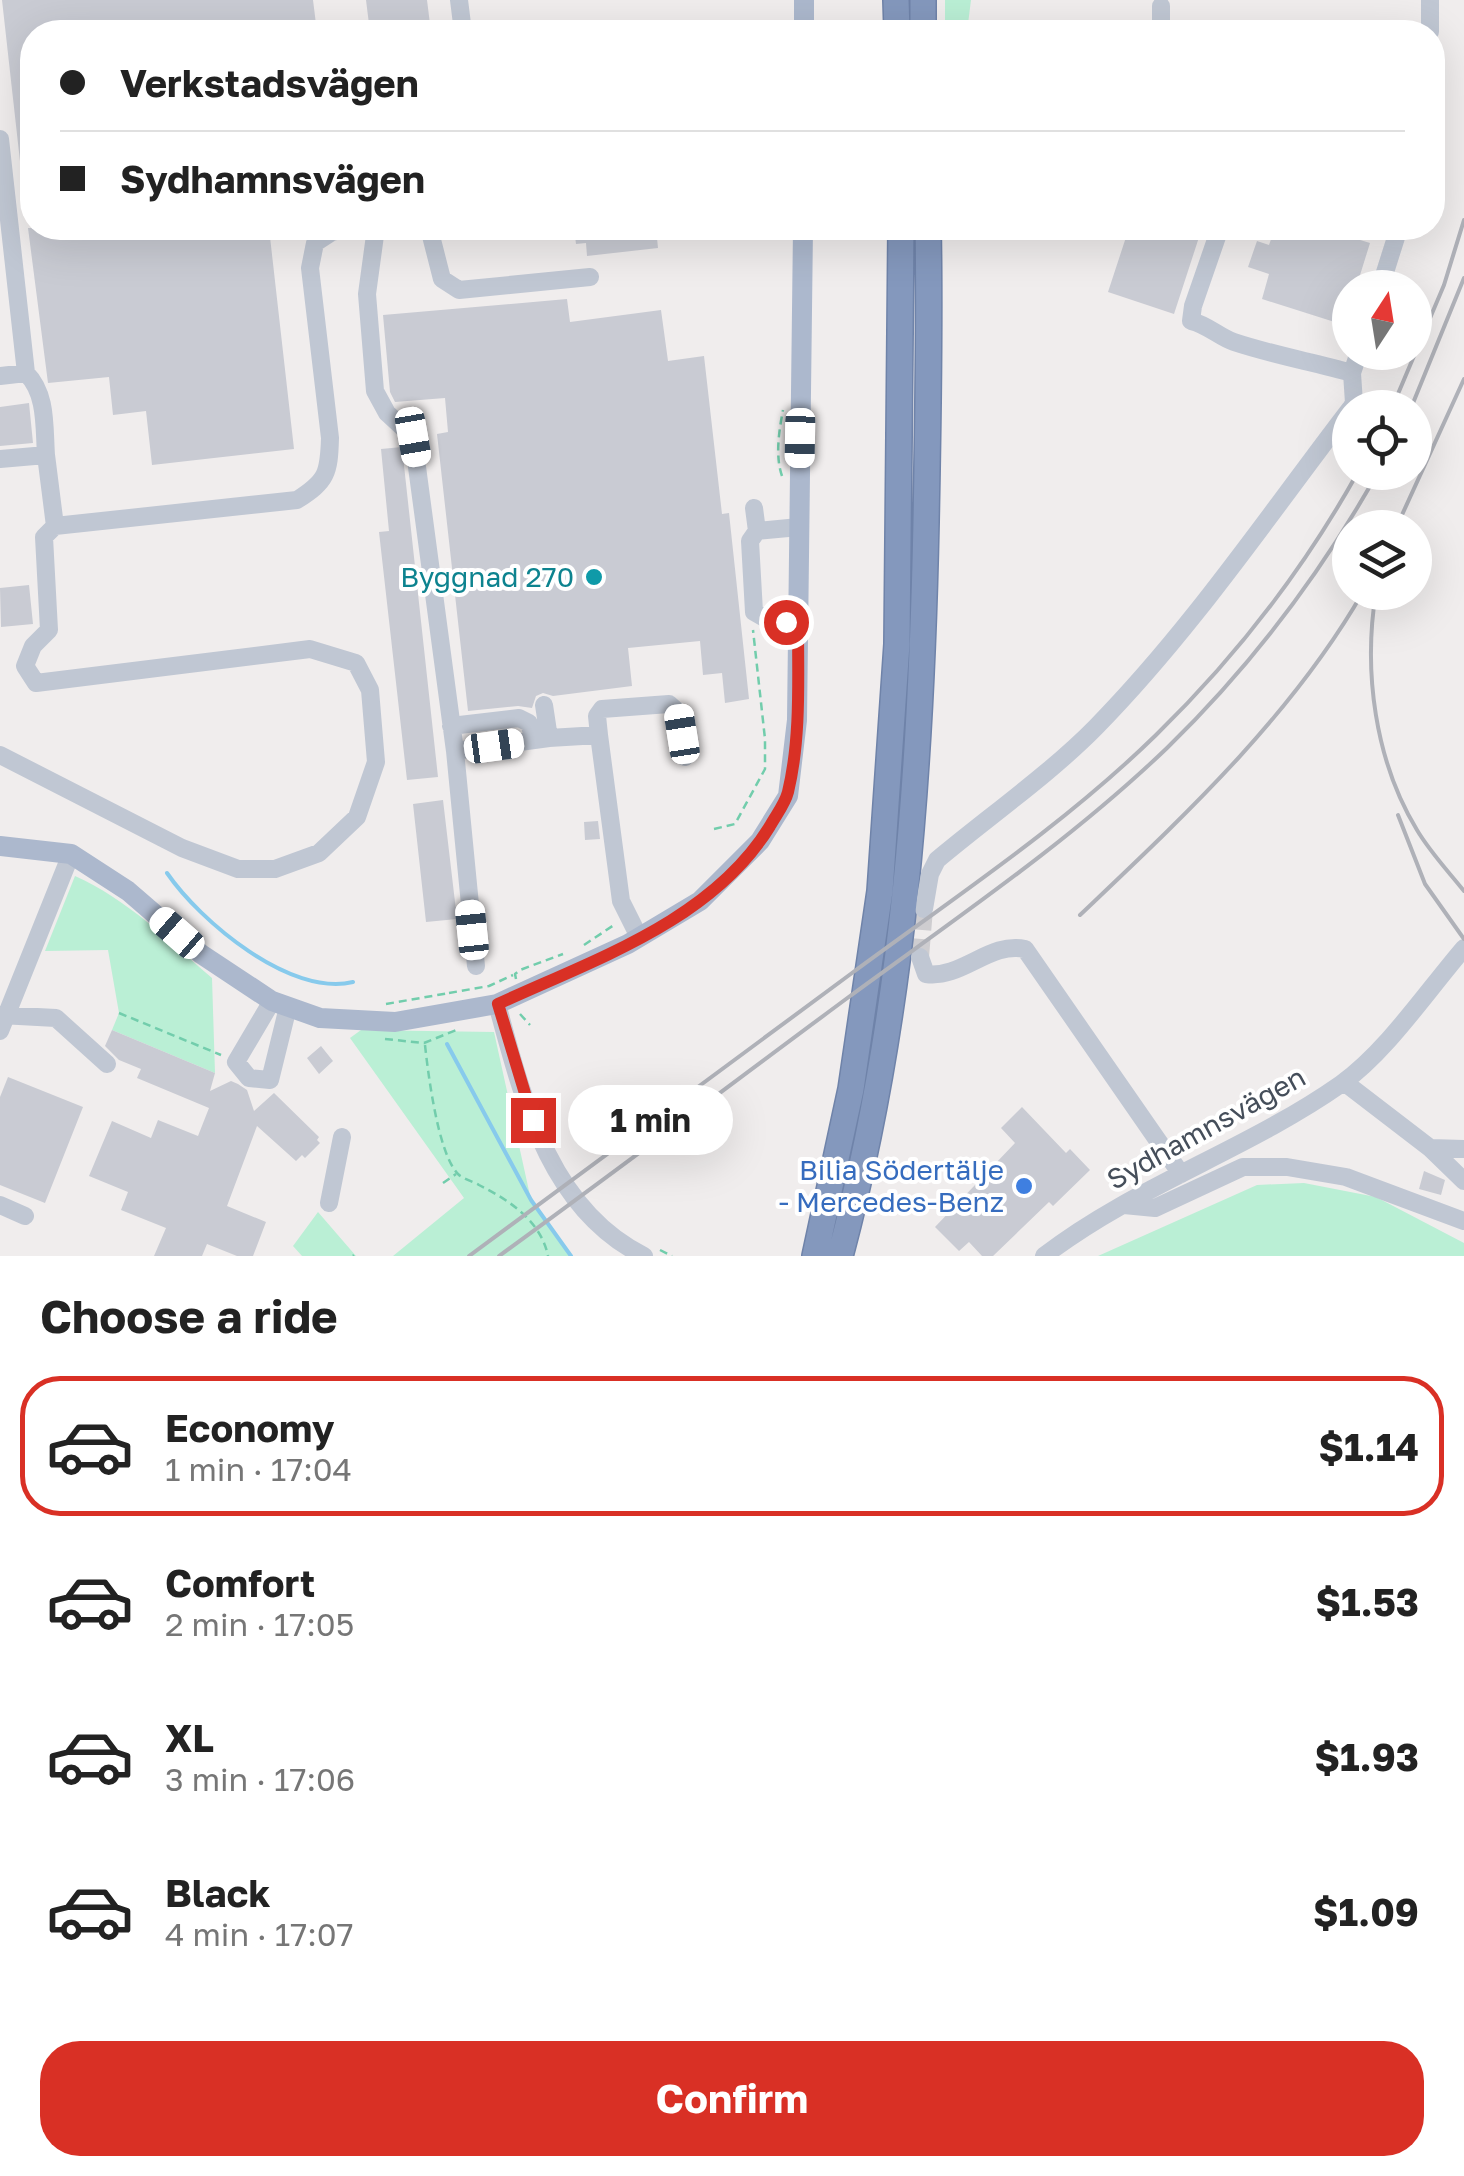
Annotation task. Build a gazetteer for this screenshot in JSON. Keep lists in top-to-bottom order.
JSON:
{
  "streets": {
    "street": ["Sydhamnsvägen"]
  },
  "places": ["Byggnad 270", "Bilia Södertälje - Mercedes-Benz"],
  "north": "top",
  "page": {
    "banner": ["Verkstadsvägen", "Sydhamnsvägen"],
    "bubble": "1 min",
    "heading": "Choose a ride",
    "list": [
      {
        "name": "Economy",
        "note": "1 min · 17:04",
        "value": "$1.14"
      },
      {
        "name": "Comfort",
        "note": "2 min · 17:05",
        "value": "$1.53"
      },
      {
        "name": "XL",
        "note": "3 min · 17:06",
        "value": "$1.93"
      },
      {
        "name": "Black",
        "note": "4 min · 17:07",
        "value": "$1.09"
      }
    ],
    "buttons": "Confirm"
  }
}
